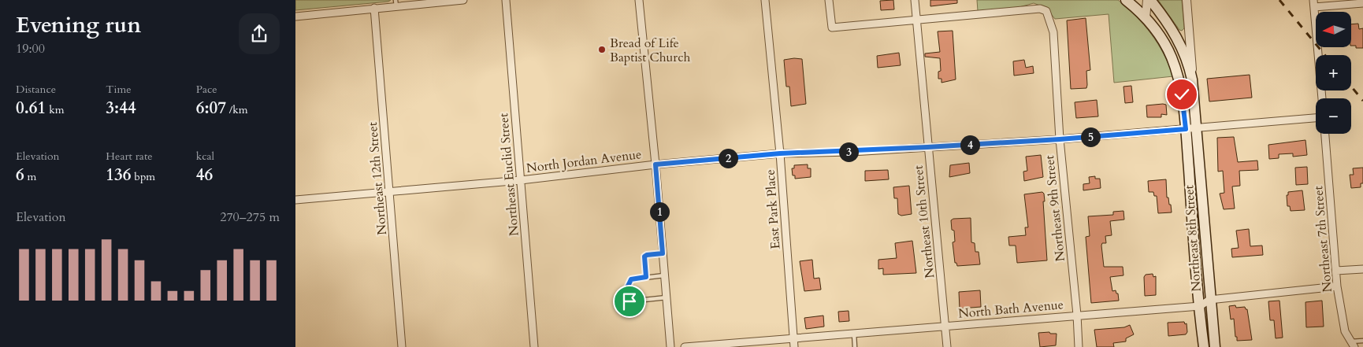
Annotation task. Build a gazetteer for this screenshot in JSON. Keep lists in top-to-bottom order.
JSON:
{
  "streets": {
    "main road": ["Northeast 8th Street"],
    "street": [
      "North Jordan Avenue",
      "Northeast Euclid Street",
      "Northeast 12th Street",
      "Northeast 9th Street",
      "East Park Place",
      "Northeast 10th Street",
      "Northeast 7th Street",
      "North Bath Avenue"
    ]
  },
  "crossings": [
    ["North Jordan Avenue", "Northeast Euclid Street"],
    ["North Jordan Avenue", "Northeast 12th Street"],
    ["North Jordan Avenue", "Northeast 9th Street"],
    ["North Jordan Avenue", "East Park Place"],
    ["North Jordan Avenue", "Northeast 10th Street"],
    ["North Jordan Avenue", "Northeast 8th Street"],
    ["Northeast 9th Street", "Northeast 10th Street"],
    ["Northeast 9th Street", "North Bath Avenue"],
    ["East Park Place", "North Bath Avenue"],
    ["Northeast 10th Street", "North Bath Avenue"],
    ["Northeast 8th Street", "North Bath Avenue"],
    ["Northeast 7th Street", "North Bath Avenue"]
  ],
  "places": ["Bread of Life Baptist Church"],
  "north": "left",
  "page": {
    "heading": ["Evening run", "19:00"],
    "map_buttons": ["+", "−"],
    "stats": [
      ["Distance", "0.61 km"],
      ["Time", "3:44"],
      ["Pace", "6:07 /km"],
      ["Elevation", "6 m"],
      ["Heart rate", "136 bpm"],
      ["kcal", "46"]
    ],
    "pins": [
      "5",
      "4",
      "3",
      "2",
      "1"
    ],
    "chart": ["Elevation", "270–275 m"]
  }
}
